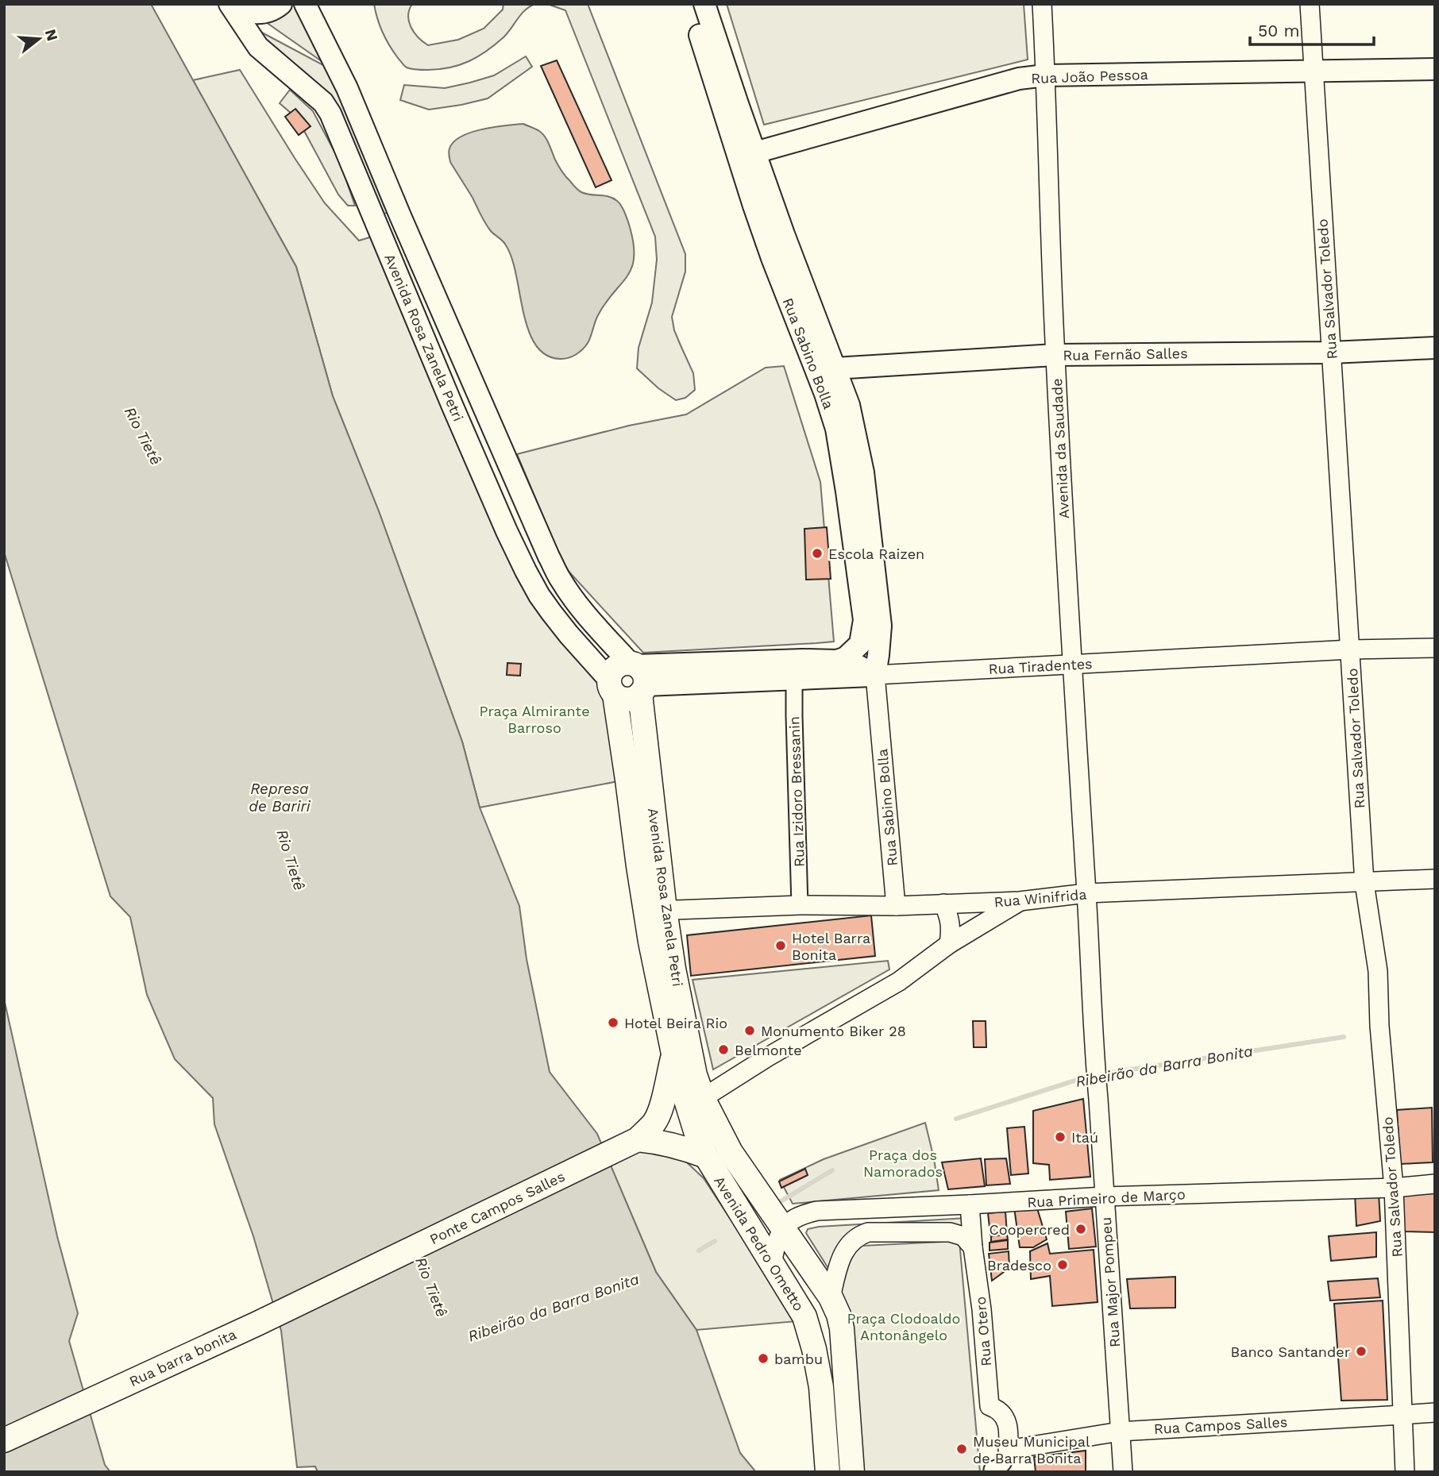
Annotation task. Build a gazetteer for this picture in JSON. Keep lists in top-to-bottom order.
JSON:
{
  "streets": {
    "main road": [
      "Rua João Pessoa",
      "Avenida Rosa Zanela Petri",
      "Rua Sabino Bolla",
      "Rua Fernão Salles",
      "Rua Tiradentes",
      "Ponte Campos Salles",
      "Avenida Pedro Ometto",
      "Rua barra bonita"
    ],
    "street": [
      "Rua Salvador Toledo",
      "Avenida da Saudade",
      "Rua Izidoro Bressanin",
      "Rua Winifrida",
      "Rua Primeiro de Março",
      "Rua Major Pompeu",
      "Rua Otero",
      "Rua Campos Salles"
    ]
  },
  "crossings": [
    ["Rua João Pessoa", "Rua Salvador Toledo"],
    ["Rua João Pessoa", "Rua Sabino Bolla"],
    ["Rua João Pessoa", "Avenida da Saudade"],
    ["Rua Salvador Toledo", "Rua Fernão Salles"],
    ["Rua Salvador Toledo", "Rua Tiradentes"],
    ["Rua Salvador Toledo", "Rua Winifrida"],
    ["Rua Salvador Toledo", "Rua Primeiro de Março"],
    ["Rua Salvador Toledo", "Rua Campos Salles"],
    ["Avenida Rosa Zanela Petri", "Rua Tiradentes"],
    ["Avenida Rosa Zanela Petri", "Rua Winifrida"],
    ["Avenida Rosa Zanela Petri", "Avenida Pedro Ometto"],
    ["Rua Sabino Bolla", "Rua Fernão Salles"],
    ["Rua Sabino Bolla", "Rua Tiradentes"],
    ["Rua Sabino Bolla", "Rua Winifrida"],
    ["Rua Fernão Salles", "Avenida da Saudade"],
    ["Avenida da Saudade", "Rua Tiradentes"],
    ["Avenida da Saudade", "Rua Winifrida"],
    ["Avenida da Saudade", "Rua Major Pompeu"],
    ["Rua Tiradentes", "Rua Izidoro Bressanin"],
    ["Rua Izidoro Bressanin", "Rua Winifrida"],
    ["Rua Winifrida", "Rua Major Pompeu"],
    ["Rua Primeiro de Março", "Avenida Pedro Ometto"],
    ["Rua Primeiro de Março", "Rua Major Pompeu"],
    ["Rua Primeiro de Março", "Rua Otero"],
    ["Ponte Campos Salles", "Rua barra bonita"],
    ["Rua Major Pompeu", "Rua Campos Salles"],
    ["Rua Otero", "Rua Campos Salles"]
  ],
  "water": ["Rio Tietê", "Represa de Bariri", "Ribeirão da Barra Bonita"],
  "parks": ["Praça Almirante Barroso", "Praça dos Namorados", "Praça Clodoaldo Antonângelo"],
  "places": [
    "Escola Raizen",
    "Hotel Barra Bonita",
    "Hotel Beira Rio",
    "Monumento Biker 28",
    "Belmonte",
    "Itaú",
    "Coopercred",
    "Bradesco",
    "Banco Santander",
    "bambu",
    "Museu Municipal de Barra Bonita"
  ],
  "scale_bar": "50 m",
  "north": "right"
}
